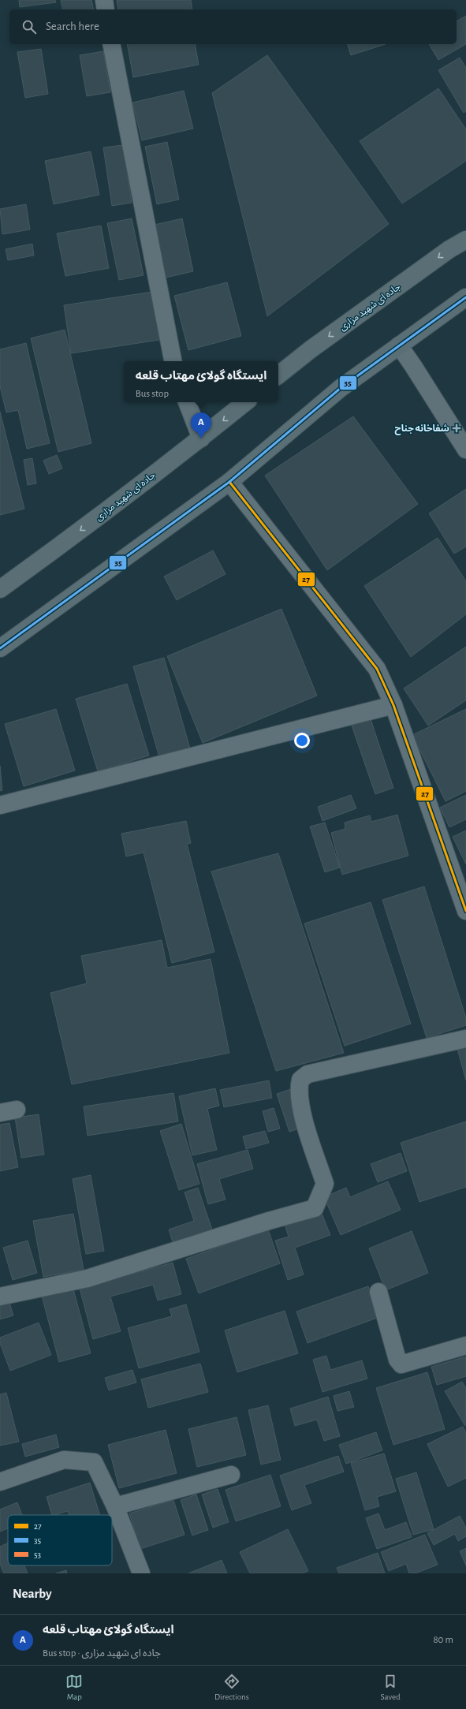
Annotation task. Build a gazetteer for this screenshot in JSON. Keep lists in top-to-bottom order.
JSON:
{
  "streets": {
    "main road": ["جاده ای شهید مزاری"]
  },
  "places": {
    "health": ["شفاخانه جناح"]
  },
  "lines": ["transit line 35", "transit line 27"],
  "legend": ["27", "35", "53"],
  "page": {
    "search": "Search here",
    "popup": ["ایستگاه گولائ مهتاب قلعه", "Bus stop"],
    "pins": "A",
    "heading": "Nearby",
    "list": [
      {
        "mark": "A",
        "name": "ایستگاه گولائ مهتاب قلعه",
        "note": "Bus stop · جاده ای شهید مزاری",
        "value": "80 m"
      }
    ],
    "nav": ["Map", "Directions", "Saved"]
  }
}
